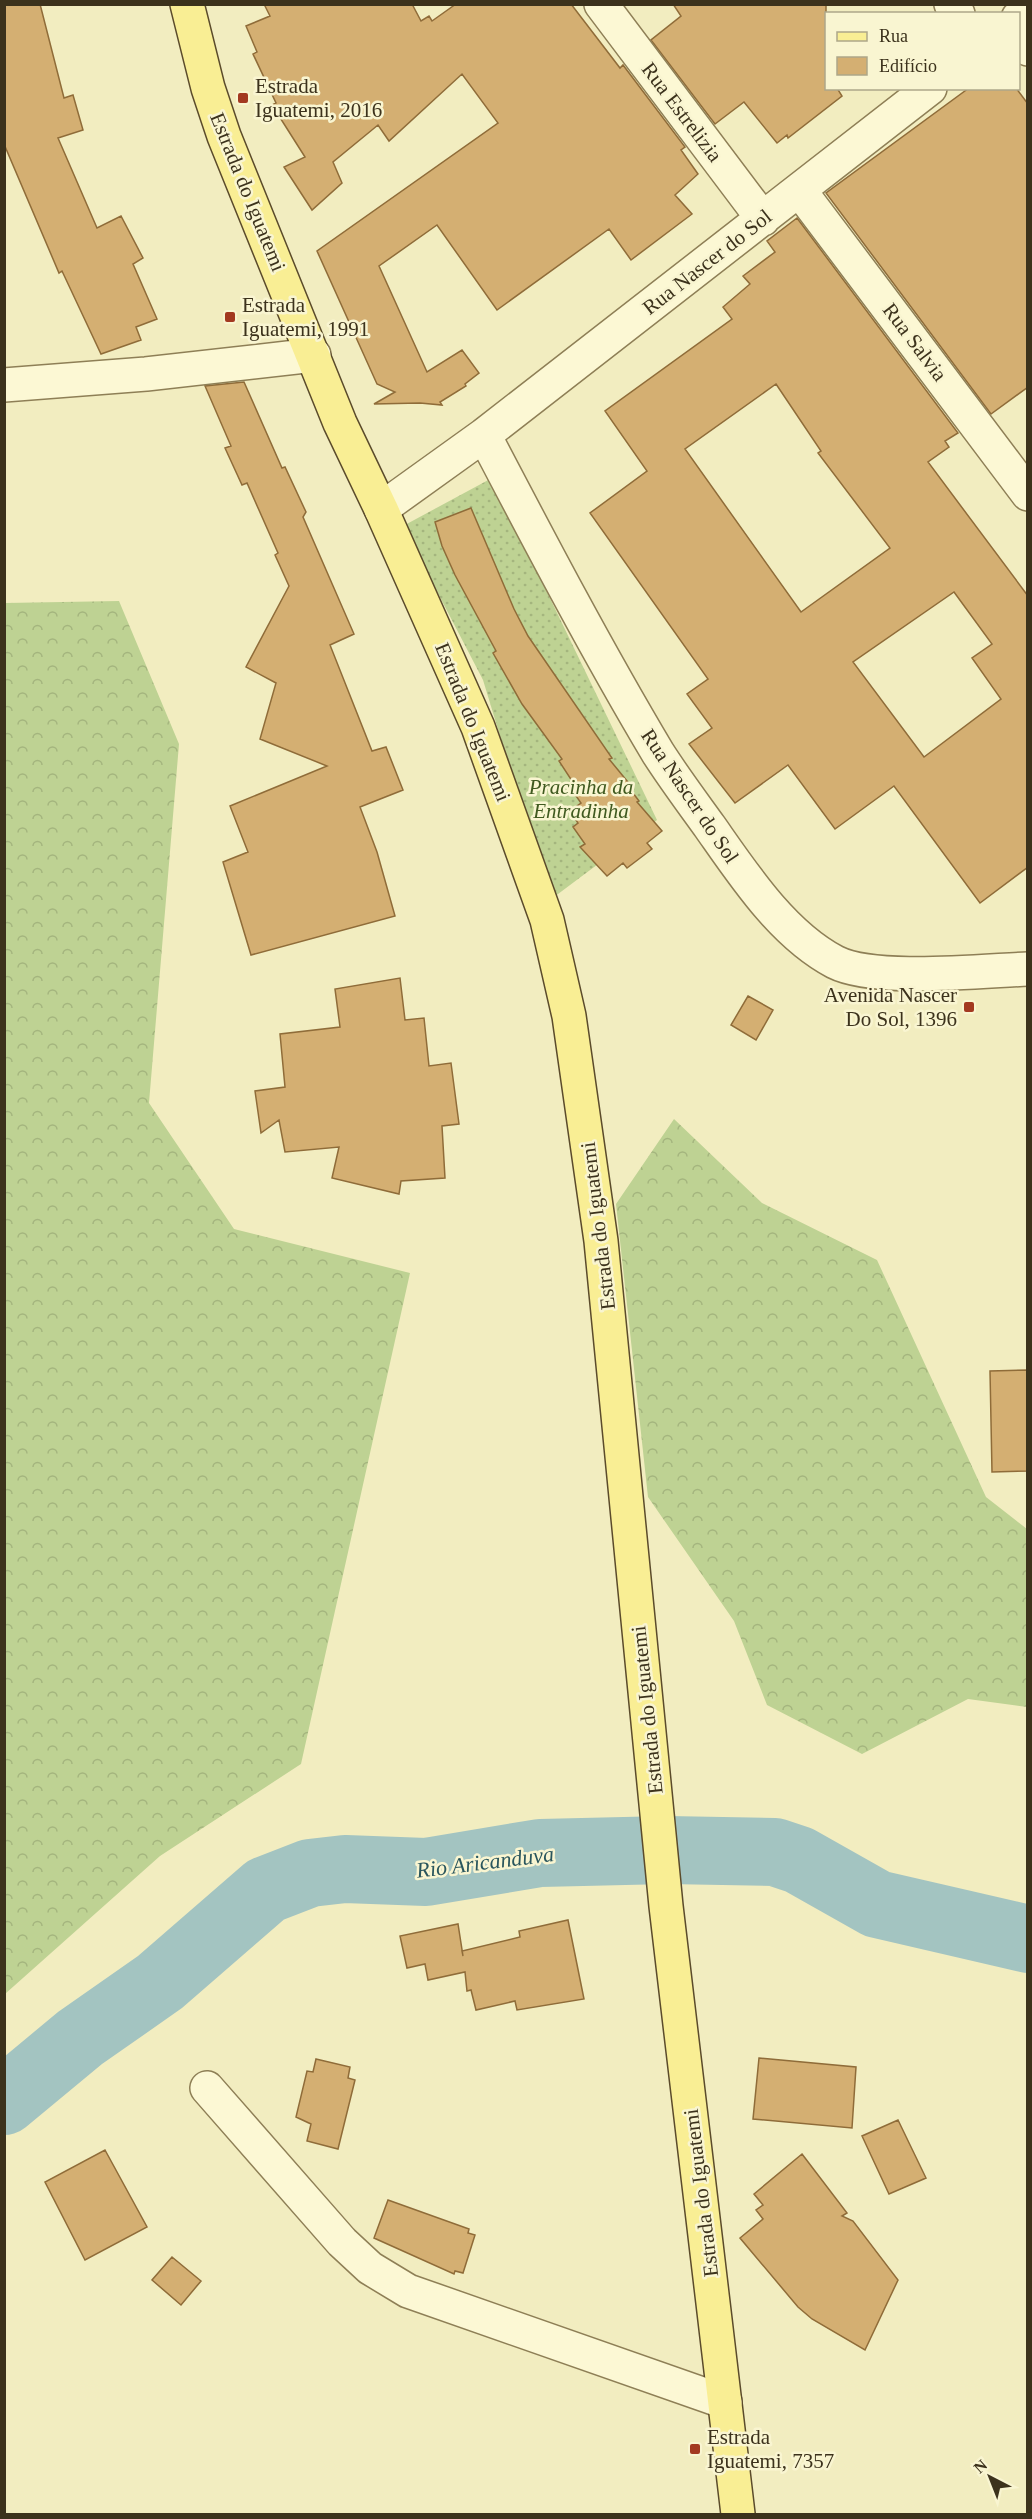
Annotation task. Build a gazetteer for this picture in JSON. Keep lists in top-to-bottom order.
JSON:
{
  "streets": {
    "main road": ["Estrada do Iguatemi"],
    "street": ["Rua Estrelizia", "Rua Nascer do Sol", "Rua Salvia"]
  },
  "crossings": [
    ["Rua Estrelizia", "Rua Nascer do Sol"],
    ["Estrada do Iguatemi", "Rua Nascer do Sol"],
    ["Rua Nascer do Sol", "Rua Salvia"]
  ],
  "water": ["Rio Aricanduva"],
  "parks": ["Pracinha da Entradinha"],
  "places": {
    "transit": [
      "Estrada Iguatemi, 2016",
      "Estrada Iguatemi, 1991",
      "Avenida Nascer Do Sol, 1396",
      "Estrada Iguatemi, 7357"
    ]
  },
  "legend": ["Rua", "Edifício"],
  "north": "top left"
}
